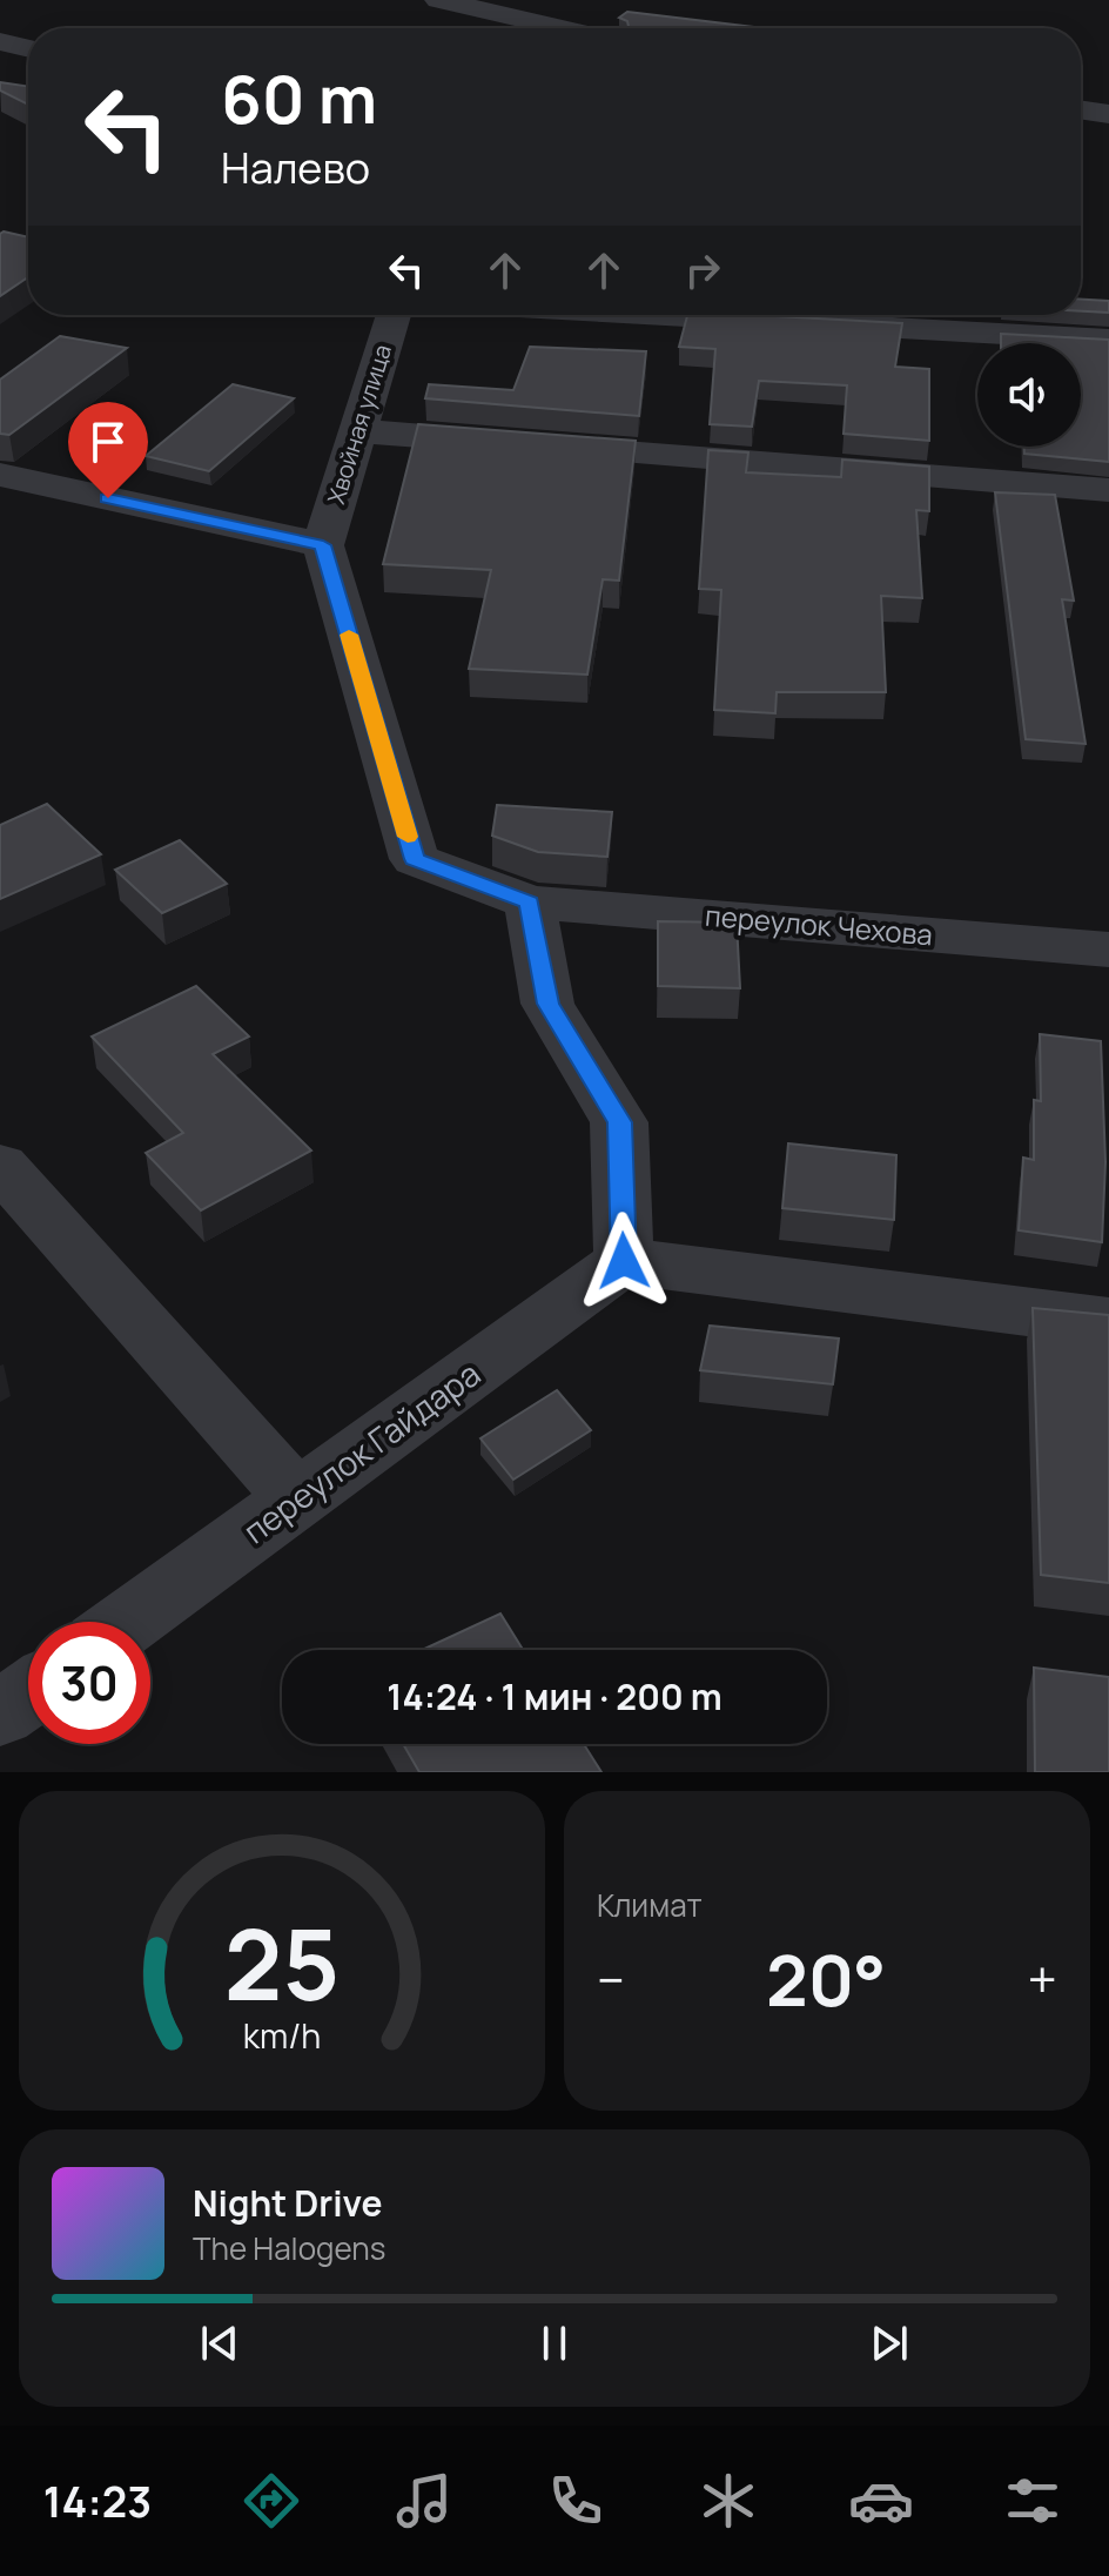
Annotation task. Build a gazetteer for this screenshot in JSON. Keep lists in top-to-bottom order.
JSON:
{
  "streets": {
    "street": ["Хвойная улица", "переулок Чехова", "переулок Гайдара"]
  },
  "crossings": [
    ["Хвойная улица", "переулок Чехова"]
  ],
  "page": {
    "turn": ["60 m", "Налево"],
    "limit": "30",
    "trip": "14:24 · 1 мин · 200 m",
    "tile": "Климат",
    "heat": ["−", "20°", "+"],
    "song": ["Night Drive", "The Halogens"],
    "tabs": "14:23",
    "gauge": ["25", "km/h"]
  }
}
